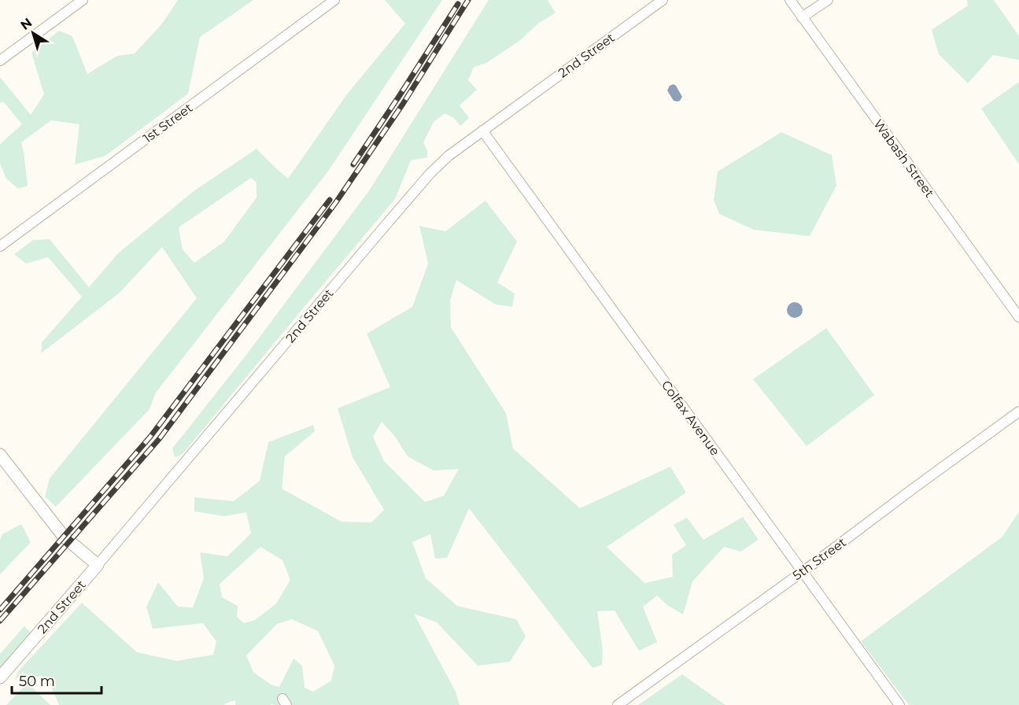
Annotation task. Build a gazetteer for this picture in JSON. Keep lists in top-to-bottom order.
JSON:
{
  "streets": {
    "street": [
      "2nd Street",
      "1st Street",
      "Wabash Street",
      "Colfax Avenue",
      "5th Street"
    ]
  },
  "crossings": [
    ["2nd Street", "Colfax Avenue"],
    ["Colfax Avenue", "5th Street"]
  ],
  "scale_bar": "50 m",
  "north": "top left"
}
